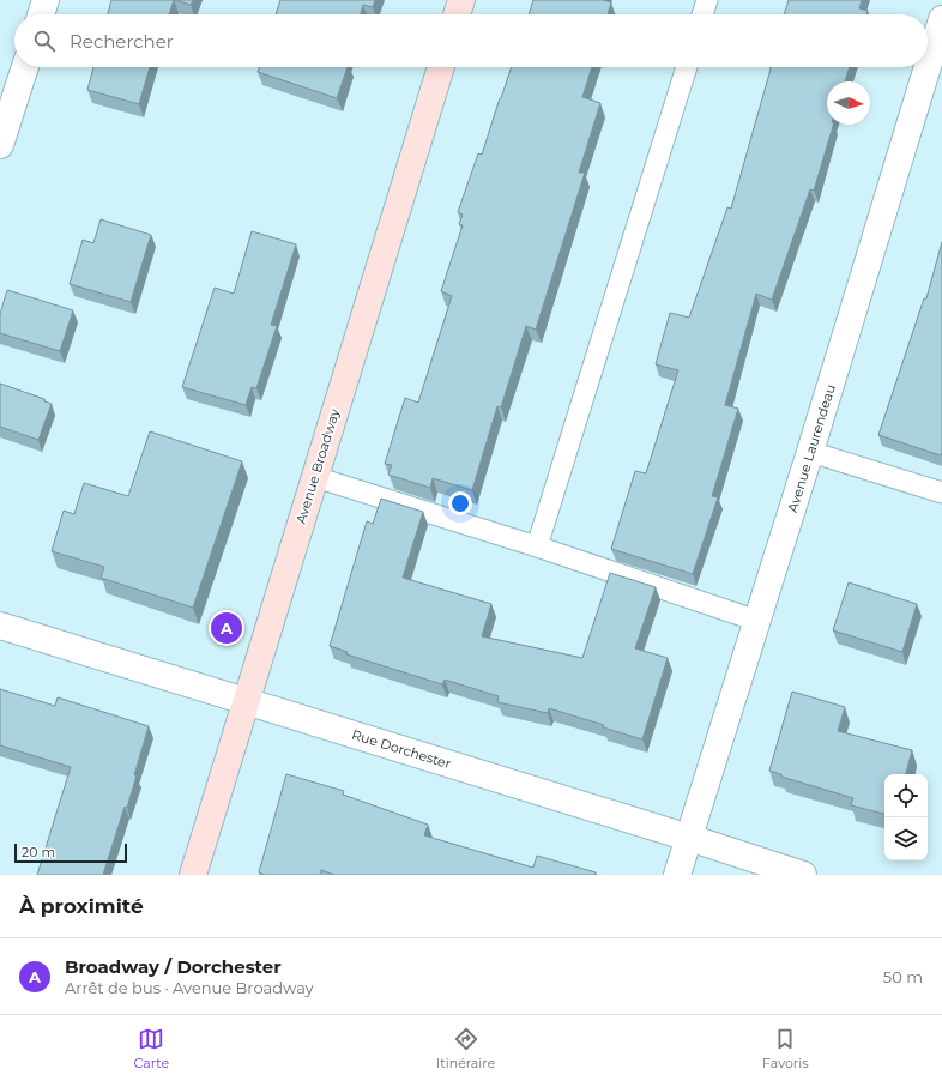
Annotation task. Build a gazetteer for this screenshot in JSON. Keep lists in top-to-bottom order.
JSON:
{
  "streets": {
    "street": ["Avenue Laurendeau", "Avenue Broadway", "Rue Dorchester"]
  },
  "crossings": [
    ["Avenue Laurendeau", "Rue Dorchester"],
    ["Avenue Broadway", "Rue Dorchester"]
  ],
  "scale_bar": "20 m",
  "north": "right",
  "page": {
    "search": "Rechercher",
    "pins": "A",
    "scale": "20 m",
    "heading": "À proximité",
    "list": [
      {
        "mark": "A",
        "name": "Broadway / Dorchester",
        "note": "Arrêt de bus · Avenue Broadway",
        "value": "50 m"
      }
    ],
    "nav": ["Carte", "Itinéraire", "Favoris"]
  }
}
